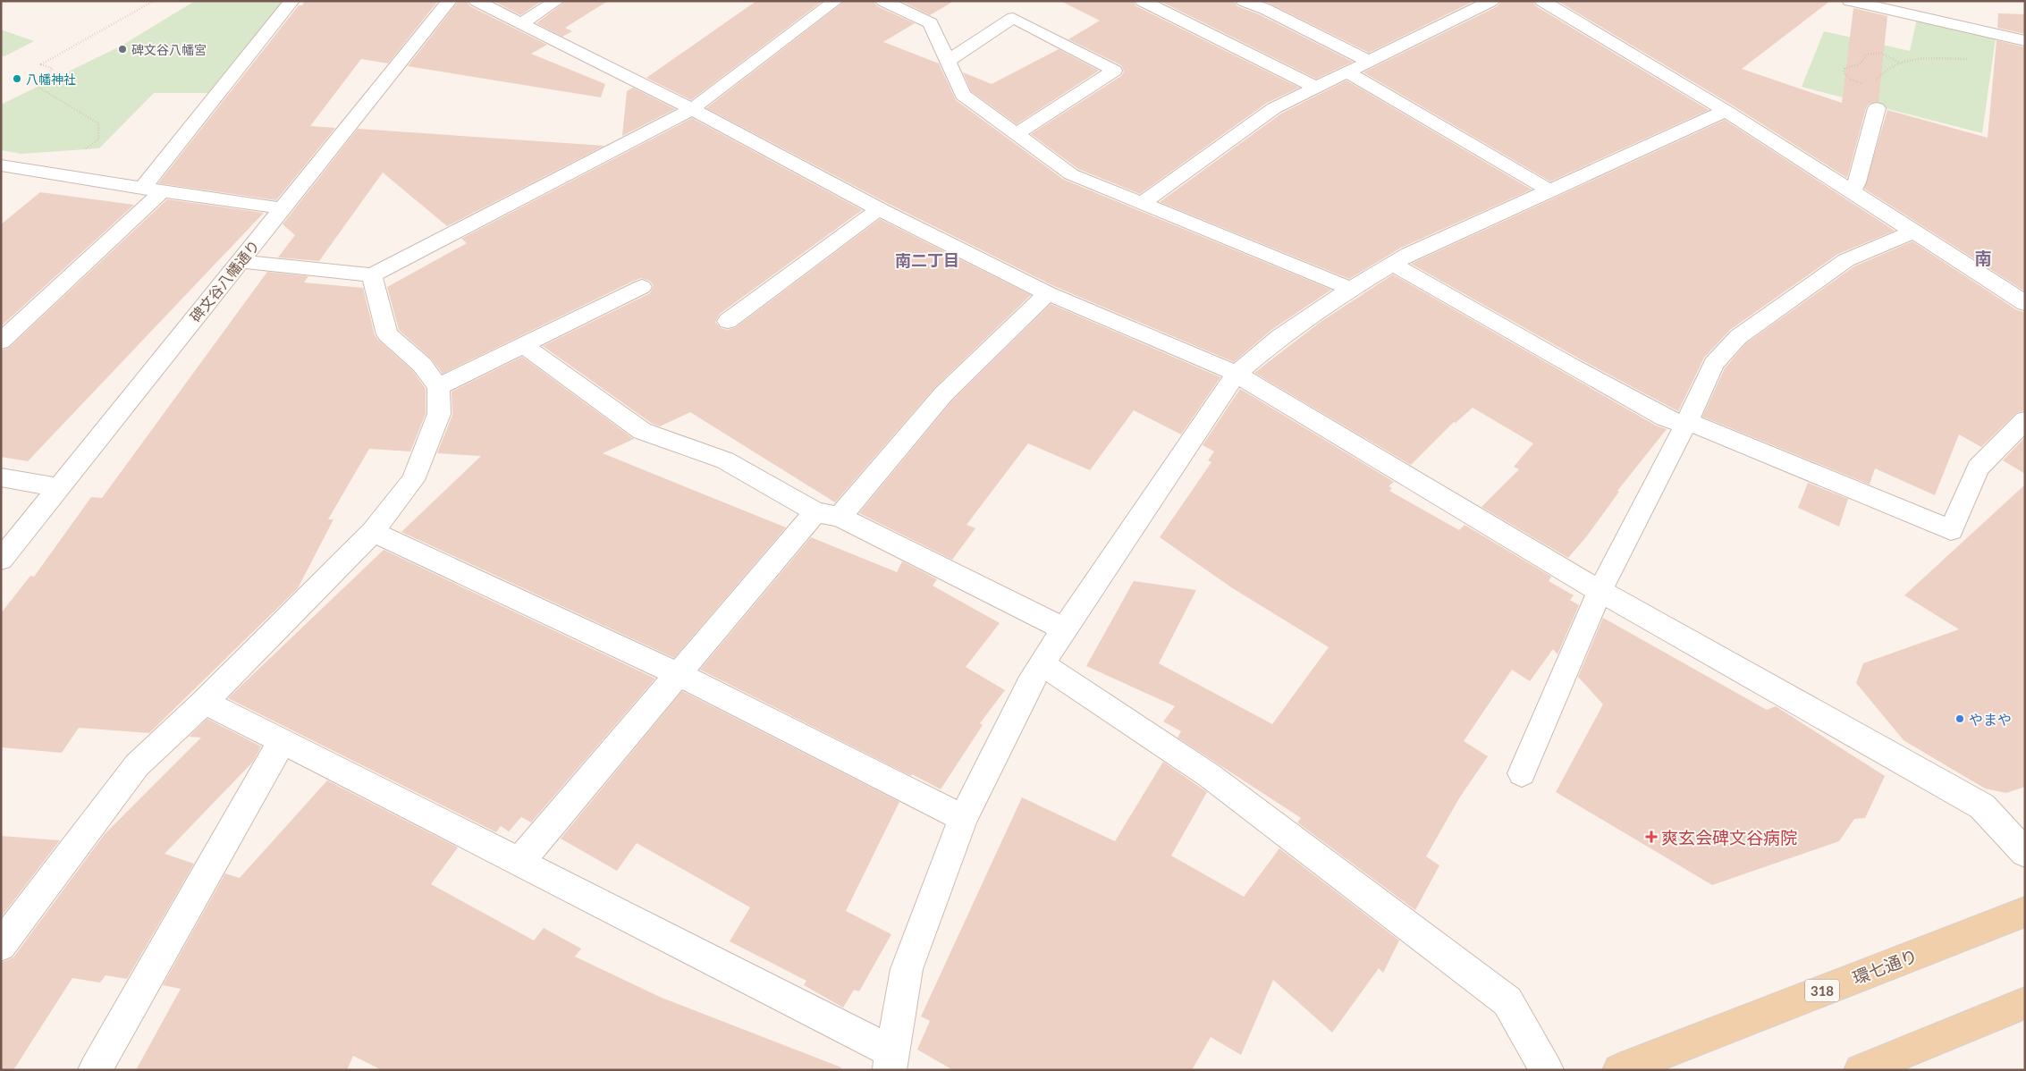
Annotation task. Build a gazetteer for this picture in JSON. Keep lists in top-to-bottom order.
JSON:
{
  "streets": {
    "main road": ["環七通り", "318"],
    "street": ["碑文谷八幡通り"]
  },
  "districts": ["南", "南二丁目"],
  "places": {
    "other": ["碑文谷八幡宮", "八幡神社", "やまや"],
    "health": ["爽玄会碑文谷病院"]
  }
}
